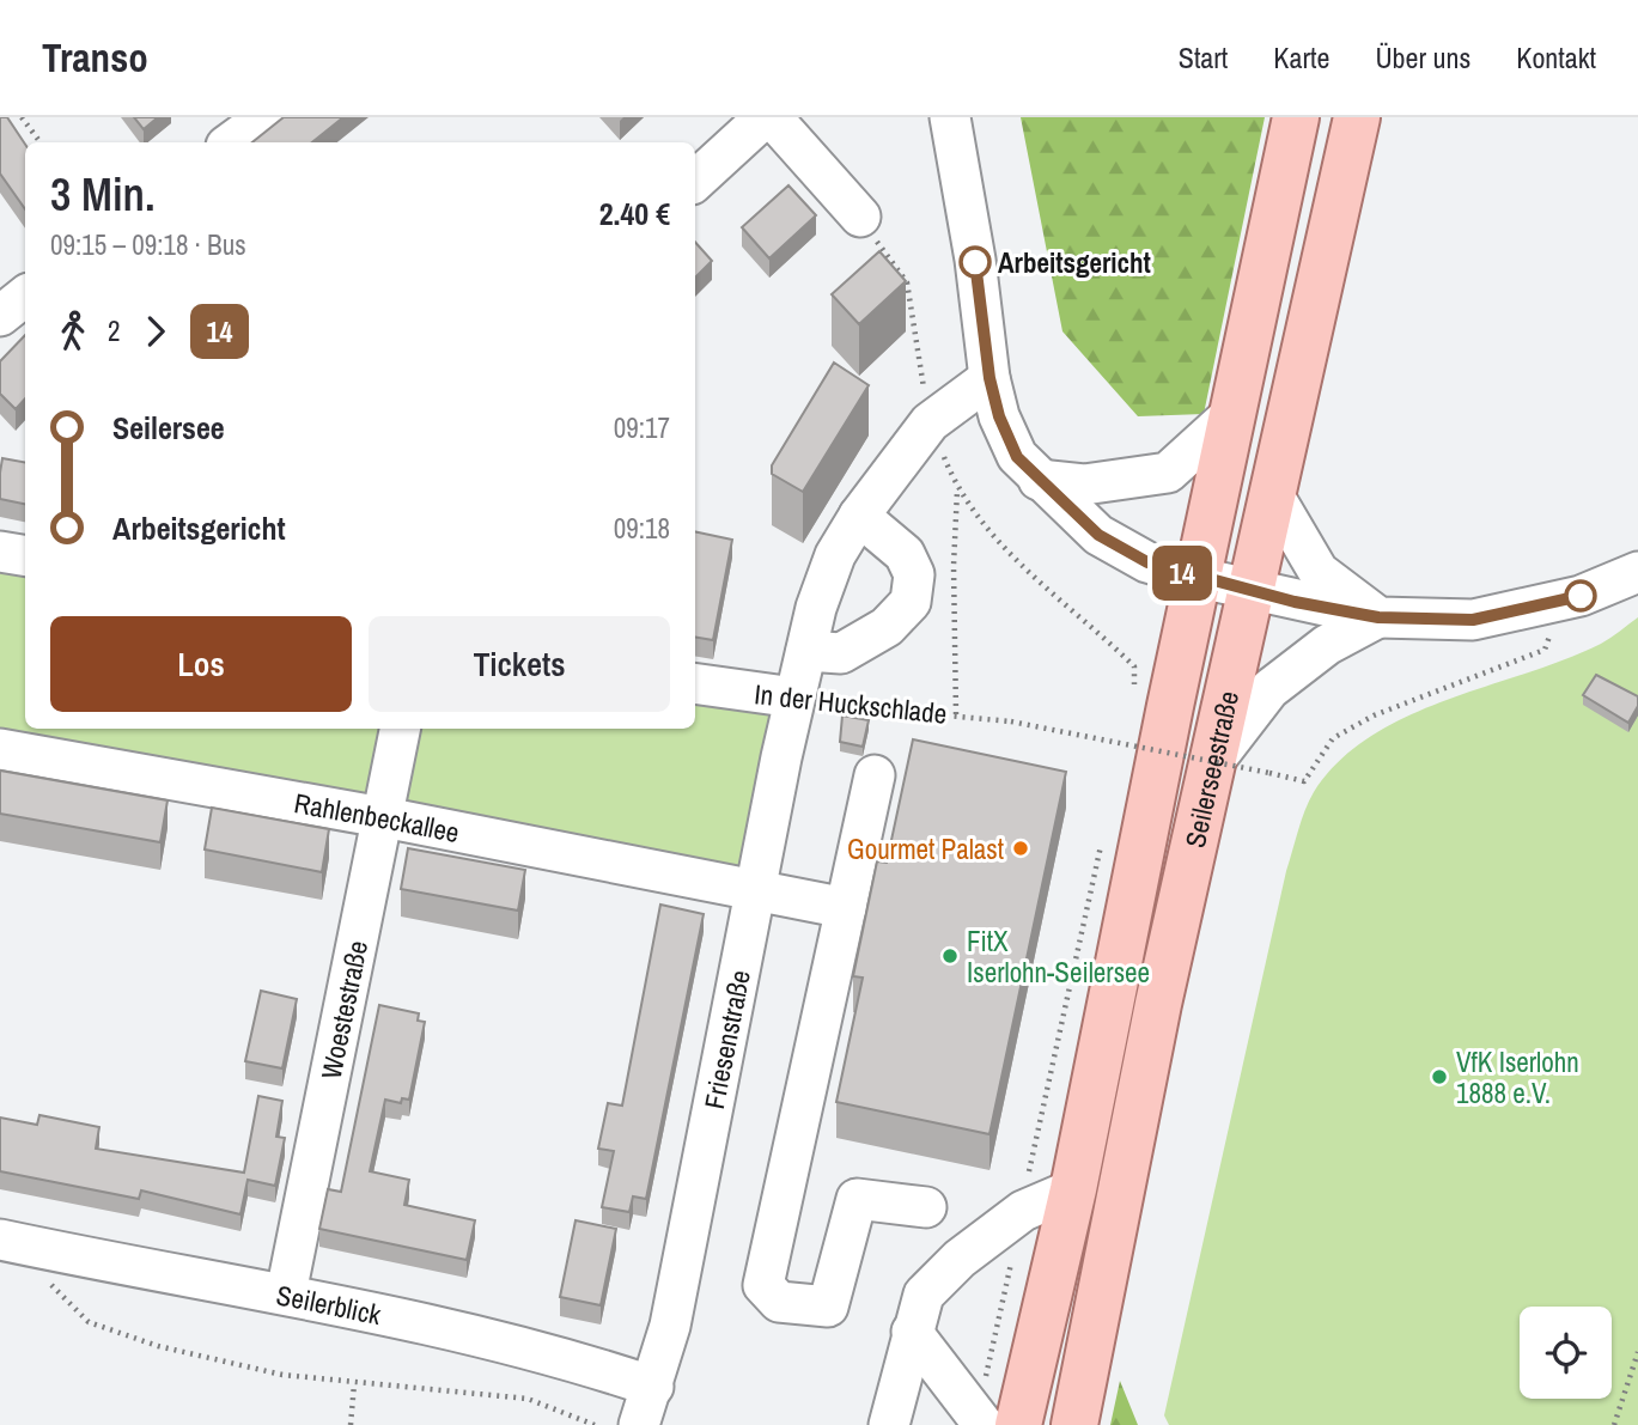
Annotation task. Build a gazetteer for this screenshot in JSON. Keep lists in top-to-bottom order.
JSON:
{
  "streets": {
    "main road": ["Seilerseestraße"],
    "street": [
      "In der Huckschlade",
      "Rahlenbeckallee",
      "Woestestraße",
      "Friesenstraße",
      "Seilerblick"
    ]
  },
  "crossings": [
    ["In der Huckschlade", "Friesenstraße"],
    ["Rahlenbeckallee", "Woestestraße"],
    ["Rahlenbeckallee", "Friesenstraße"],
    ["Woestestraße", "Seilerblick"],
    ["Friesenstraße", "Seilerblick"]
  ],
  "places": [
    "Arbeitsgericht",
    "Gourmet Palast",
    "FitX Iserlohn-Seilersee",
    "VfK Iserlohn 1888 e.V."
  ],
  "lines": ["bus line 14"],
  "page": {
    "header": "Transo",
    "nav": [
      "Start",
      "Karte",
      "Über uns",
      "Kontakt"
    ],
    "on_map": "14",
    "heading": ["3 Min.", "09:15 – 09:18 · Bus", "2.40 €"],
    "legs": ["2", "14"],
    "list": [
      {
        "name": "Seilersee",
        "value": "09:17"
      },
      {
        "name": "Arbeitsgericht",
        "value": "09:18"
      }
    ],
    "buttons": ["Los", "Tickets"]
  }
}
